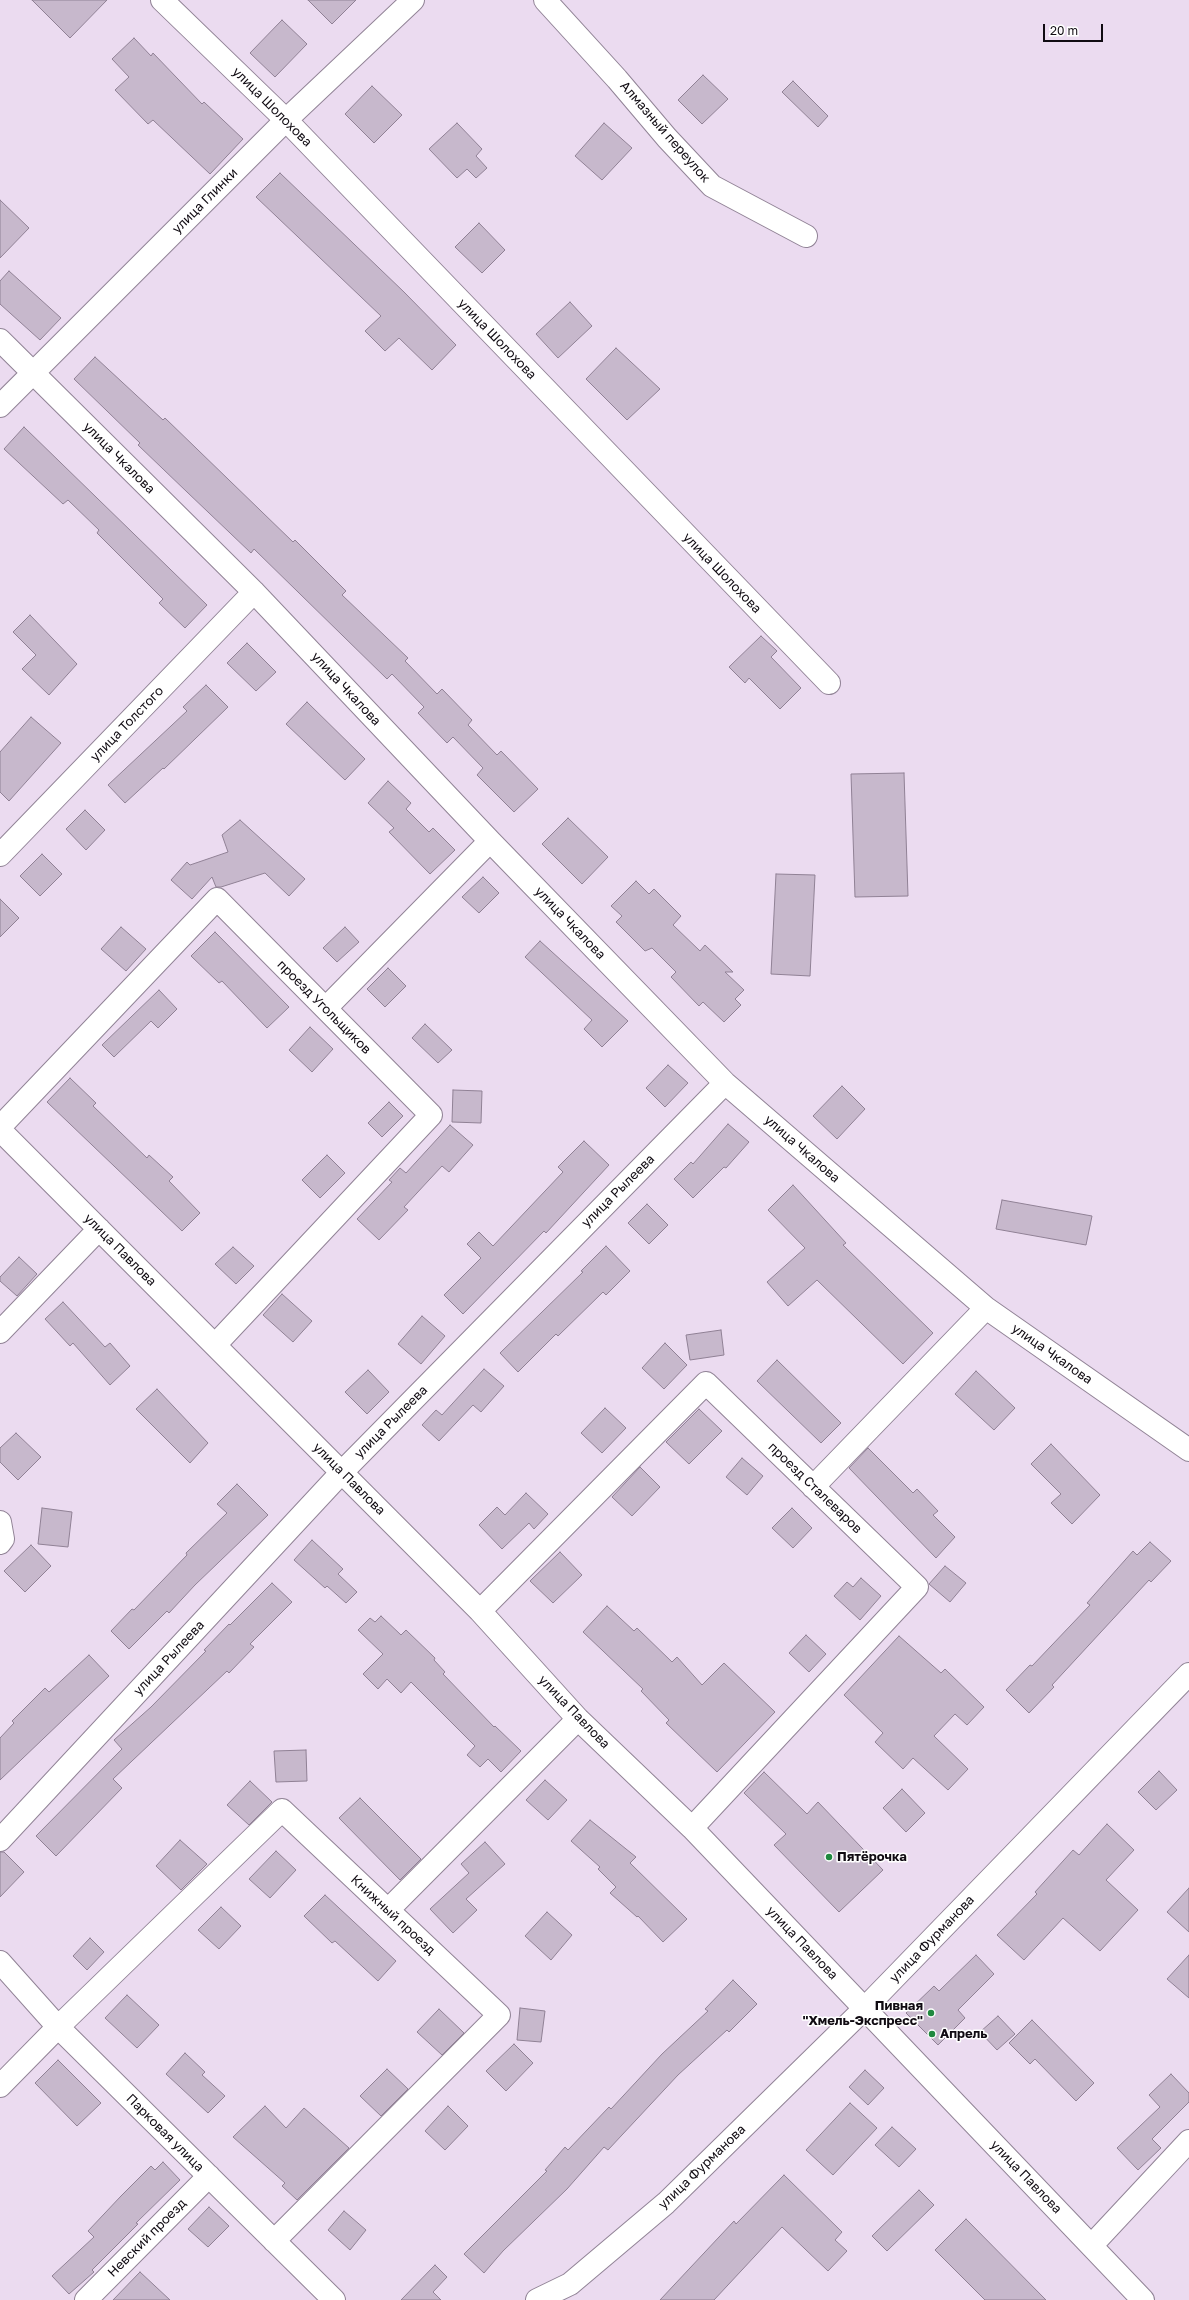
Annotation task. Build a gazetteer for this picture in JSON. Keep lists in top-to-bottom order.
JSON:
{
  "streets": {
    "street": [
      "улица Шолохова",
      "Алмазный переулок",
      "улица Глинки",
      "улица Чкалова",
      "улица Толстого",
      "проезд Угольщиков",
      "улица Рылеева",
      "улица Павлова",
      "проезд Сталеваров",
      "Книжный проезд",
      "улица Фурманова",
      "Парковая улица",
      "Невский проезд"
    ]
  },
  "crossings": [
    ["улица Шолохова", "улица Глинки"],
    ["улица Глинки", "улица Чкалова"],
    ["улица Чкалова", "улица Толстого"],
    ["улица Чкалова", "улица Рылеева"],
    ["проезд Угольщиков", "улица Павлова"],
    ["улица Рылеева", "улица Павлова"],
    ["улица Павлова", "проезд Сталеваров"],
    ["улица Павлова", "улица Фурманова"],
    ["Книжный проезд", "Парковая улица"],
    ["Парковая улица", "Невский проезд"]
  ],
  "places": ["Пятёрочка", "Пивная \"Хмель-Экспресс\"", "Апрель"],
  "scale_bar": "20 m"
}
